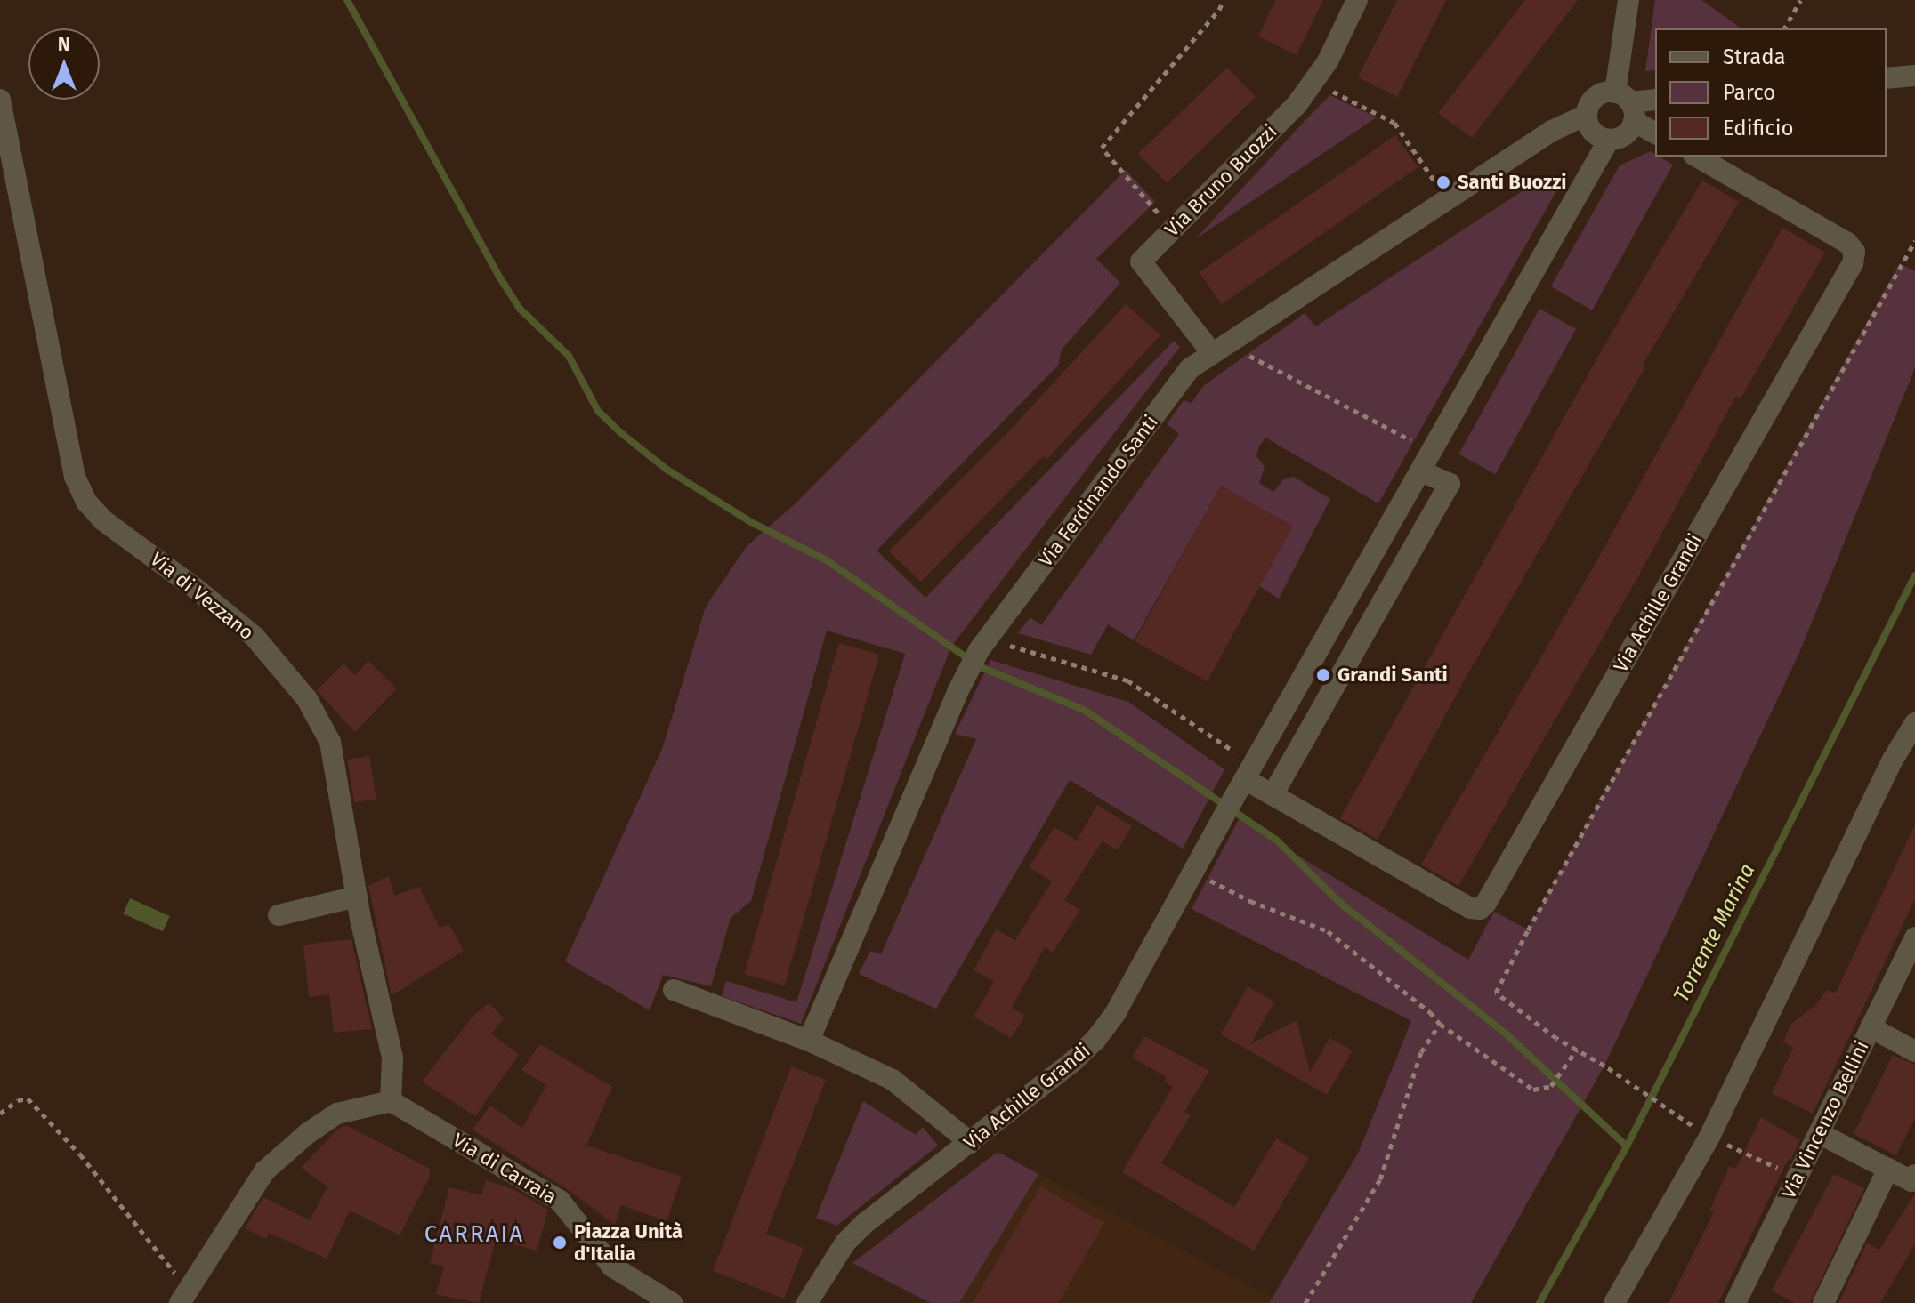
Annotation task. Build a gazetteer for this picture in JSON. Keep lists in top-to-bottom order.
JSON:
{
  "streets": {
    "street": [
      "Via Bruno Buozzi",
      "Via Ferdinando Santi",
      "Via di Vezzano",
      "Via Achille Grandi",
      "Via Vincenzo Bellini",
      "Via di Carraia"
    ]
  },
  "crossings": [
    ["Via Bruno Buozzi", "Via Ferdinando Santi"],
    ["Via Ferdinando Santi", "Via Achille Grandi"],
    ["Via di Vezzano", "Via di Carraia"]
  ],
  "districts": ["CARRAIA"],
  "water": ["Torrente Marina"],
  "places": ["Santi Buozzi", "Grandi Santi", "Piazza Unità d'Italia"],
  "legend": ["Strada", "Parco", "Edificio"],
  "north": "top"
}
